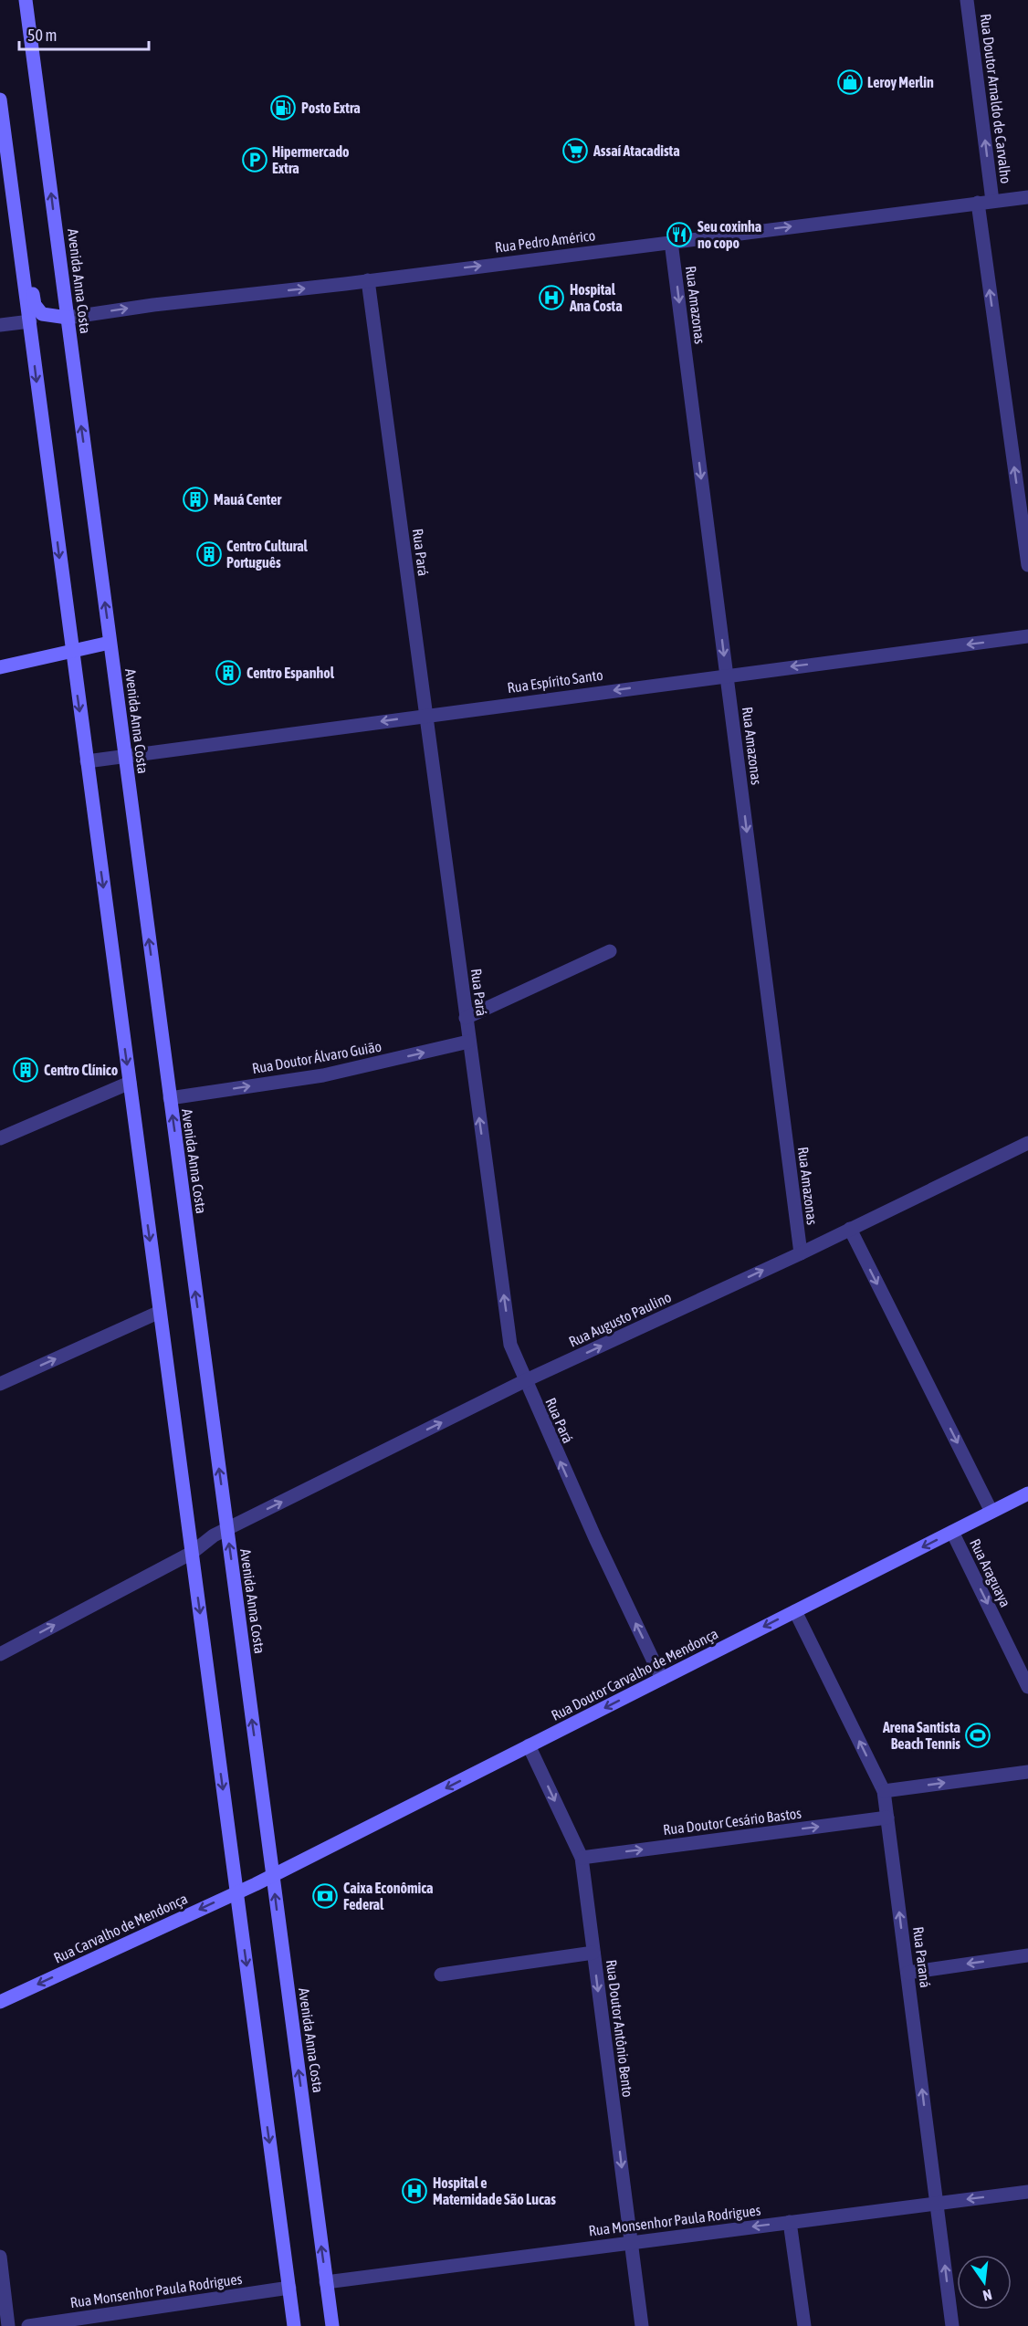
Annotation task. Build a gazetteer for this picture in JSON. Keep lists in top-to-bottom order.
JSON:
{
  "streets": {
    "main road": ["Avenida Anna Costa", "Rua Doutor Carvalho de Mendonça", "Rua Carvalho de Mendonça"],
    "street": [
      "Rua Doutor Arnaldo de Carvalho",
      "Rua Pedro Américo",
      "Rua Amazonas",
      "Rua Pará",
      "Rua Espírito Santo",
      "Rua Doutor Álvaro Guião",
      "Rua Augusto Paulino",
      "Rua Araguaya",
      "Rua Doutor Cesário Bastos",
      "Rua Paraná",
      "Rua Doutor Antônio Bento",
      "Rua Monsenhor Paula Rodrigues"
    ]
  },
  "crossings": [
    ["Rua Doutor Arnaldo de Carvalho", "Rua Pedro Américo"],
    ["Rua Pedro Américo", "Avenida Anna Costa"],
    ["Rua Pedro Américo", "Rua Amazonas"],
    ["Rua Pedro Américo", "Rua Pará"],
    ["Avenida Anna Costa", "Rua Espírito Santo"],
    ["Avenida Anna Costa", "Rua Doutor Álvaro Guião"],
    ["Avenida Anna Costa", "Rua Augusto Paulino"],
    ["Avenida Anna Costa", "Rua Doutor Carvalho de Mendonça"],
    ["Avenida Anna Costa", "Rua Monsenhor Paula Rodrigues"],
    ["Rua Amazonas", "Rua Espírito Santo"],
    ["Rua Amazonas", "Rua Augusto Paulino"],
    ["Rua Pará", "Rua Espírito Santo"],
    ["Rua Pará", "Rua Doutor Álvaro Guião"],
    ["Rua Pará", "Rua Augusto Paulino"],
    ["Rua Pará", "Rua Doutor Carvalho de Mendonça"],
    ["Rua Araguaya", "Rua Doutor Carvalho de Mendonça"],
    ["Rua Doutor Carvalho de Mendonça", "Rua Carvalho de Mendonça"],
    ["Rua Doutor Carvalho de Mendonça", "Rua Paraná"],
    ["Rua Doutor Carvalho de Mendonça", "Rua Doutor Antônio Bento"],
    ["Rua Doutor Cesário Bastos", "Rua Paraná"],
    ["Rua Doutor Cesário Bastos", "Rua Doutor Antônio Bento"],
    ["Rua Paraná", "Rua Monsenhor Paula Rodrigues"],
    ["Rua Doutor Antônio Bento", "Rua Monsenhor Paula Rodrigues"]
  ],
  "one_way": [
    "Rua Doutor Arnaldo de Carvalho",
    "Rua Pedro Américo",
    "Rua Amazonas",
    "Rua Pará",
    "Rua Espírito Santo",
    "Rua Doutor Álvaro Guião",
    "Rua Augusto Paulino",
    "Rua Araguaya",
    "Rua Doutor Carvalho de Mendonça",
    "Rua Doutor Cesário Bastos",
    "Rua Carvalho de Mendonça",
    "Rua Paraná",
    "Rua Doutor Antônio Bento"
  ],
  "places": {
    "shop": ["Leroy Merlin"],
    "fuel station": ["Posto Extra"],
    "supermarket": ["Assaí Atacadista"],
    "parking": ["Hipermercado Extra"],
    "restaurant": ["Seu coxinha no copo"],
    "hospital": ["Hospital Ana Costa", "Hospital e Maternidade São Lucas"],
    "building": [
      "Mauá Center",
      "Centro Cultural Português",
      "Centro Espanhol",
      "Centro Clínico"
    ],
    "sports": ["Arena Santista Beach Tennis"],
    "bank": ["Caixa Econômica Federal"]
  },
  "scale_bar": "50 m",
  "north": "bottom"
}
